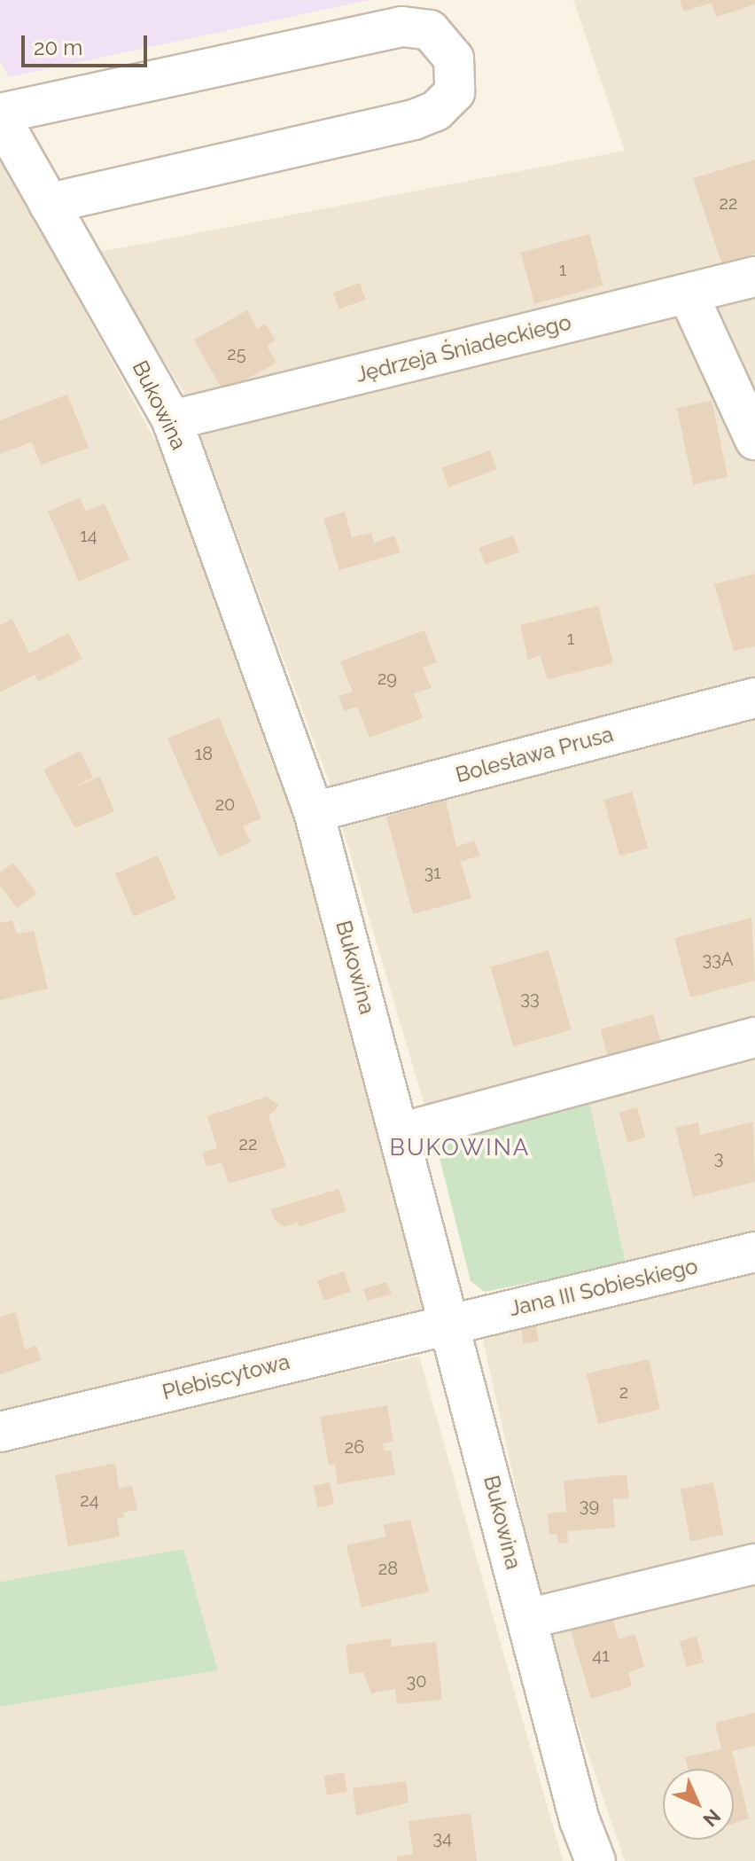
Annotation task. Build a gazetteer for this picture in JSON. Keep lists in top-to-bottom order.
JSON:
{
  "streets": {
    "street": [
      "Jędrzeja Śniadeckiego",
      "Bukowina",
      "Bolesława Prusa",
      "Jana III Sobieskiego",
      "Plebiscytowa"
    ]
  },
  "crossings": [
    ["Jędrzeja Śniadeckiego", "Bukowina"],
    ["Bukowina", "Bolesława Prusa"],
    ["Bukowina", "Jana III Sobieskiego"],
    ["Bukowina", "Plebiscytowa"],
    ["Jana III Sobieskiego", "Plebiscytowa"]
  ],
  "districts": ["BUKOWINA"],
  "house_numbers": [
    "22",
    "1",
    "25",
    "14",
    "1",
    "29",
    "18",
    "20",
    "31",
    "33A",
    "33",
    "22",
    "3",
    "2",
    "26",
    "24",
    "39",
    "28",
    "41",
    "30",
    "34"
  ],
  "scale_bar": "20 m",
  "north": "bottom right"
}
